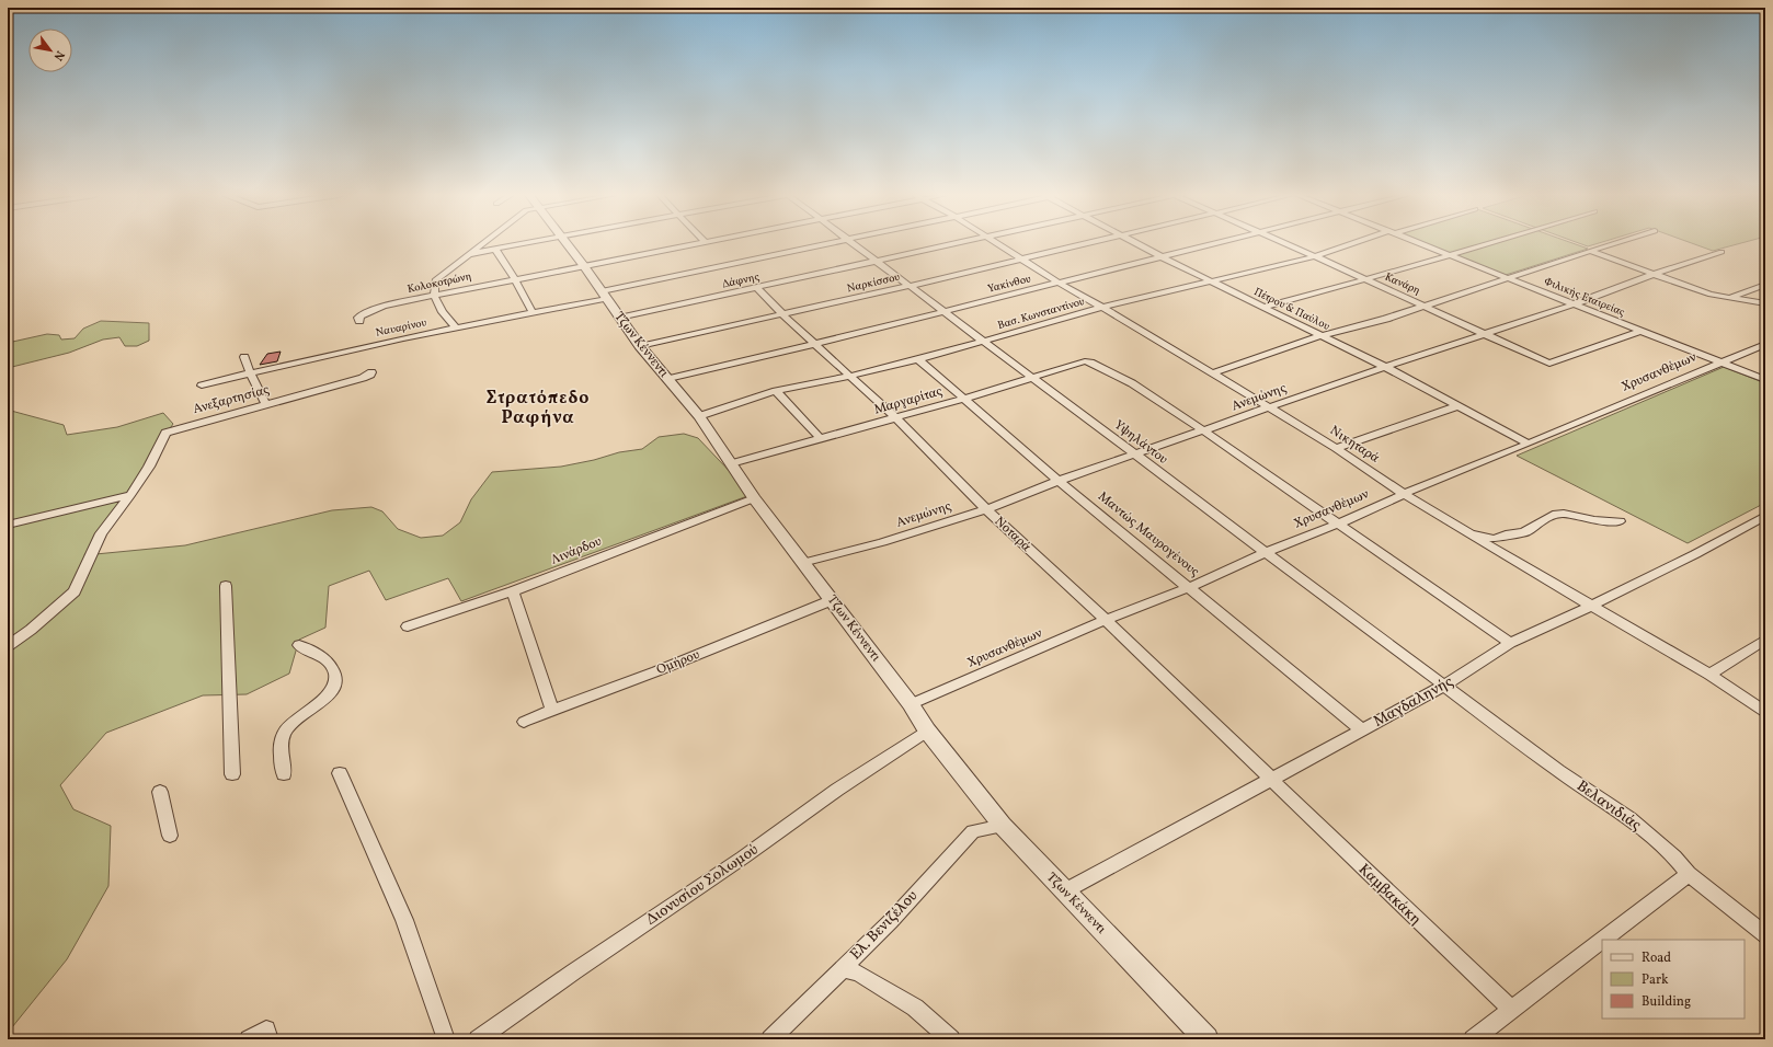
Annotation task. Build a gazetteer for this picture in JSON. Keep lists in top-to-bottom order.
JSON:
{
  "streets": {
    "street": [
      "Δάφνης",
      "Κολοκοτρώνη",
      "Ναρκίσσου",
      "Υακίνθου",
      "Κανάρη",
      "Φιλικής Εταιρείας",
      "Πέτρου & Παύλου",
      "Βασ. Κωνσταντίνου",
      "Ναυαρίνου",
      "Τζων Κέννεντι",
      "Χρυσανθέμων",
      "Ανεμώνης",
      "Ανεξαρτησίας",
      "Μαργαρίτας",
      "Υψηλάντου",
      "Νικηταρά",
      "Νοταρά",
      "Μαντώς Μαυρογένους",
      "Λινάρδου",
      "Ομήρου",
      "Μαγδαληνής",
      "Βελανιδιάς",
      "Διονυσίου Σολωμού",
      "Καμβακάκη",
      "Ελ. Βενιζέλου"
    ]
  },
  "crossings": [
    ["Δάφνης", "Τζων Κέννεντι"],
    ["Δάφνης", "Υψηλάντου"],
    ["Δάφνης", "Νοταρά"],
    ["Κολοκοτρώνη", "Τζων Κέννεντι"],
    ["Ναρκίσσου", "Τζων Κέννεντι"],
    ["Ναρκίσσου", "Υψηλάντου"],
    ["Ναρκίσσου", "Νικηταρά"],
    ["Ναρκίσσου", "Νοταρά"],
    ["Υακίνθου", "Πέτρου & Παύλου"],
    ["Υακίνθου", "Τζων Κέννεντι"],
    ["Υακίνθου", "Υψηλάντου"],
    ["Υακίνθου", "Νικηταρά"],
    ["Υακίνθου", "Νοταρά"],
    ["Κανάρη", "Φιλικής Εταιρείας"],
    ["Κανάρη", "Βασ. Κωνσταντίνου"],
    ["Κανάρη", "Ανεμώνης"],
    ["Φιλικής Εταιρείας", "Χρυσανθέμων"],
    ["Φιλικής Εταιρείας", "Ανεμώνης"],
    ["Πέτρου & Παύλου", "Βασ. Κωνσταντίνου"],
    ["Πέτρου & Παύλου", "Χρυσανθέμων"],
    ["Πέτρου & Παύλου", "Ανεμώνης"],
    ["Βασ. Κωνσταντίνου", "Τζων Κέννεντι"],
    ["Βασ. Κωνσταντίνου", "Υψηλάντου"],
    ["Βασ. Κωνσταντίνου", "Νικηταρά"],
    ["Βασ. Κωνσταντίνου", "Νοταρά"],
    ["Βασ. Κωνσταντίνου", "Μαντώς Μαυρογένους"],
    ["Ναυαρίνου", "Τζων Κέννεντι"],
    ["Τζων Κέννεντι", "Χρυσανθέμων"],
    ["Τζων Κέννεντι", "Ανεμώνης"],
    ["Τζων Κέννεντι", "Μαργαρίτας"],
    ["Τζων Κέννεντι", "Λινάρδου"],
    ["Τζων Κέννεντι", "Ομήρου"],
    ["Τζων Κέννεντι", "Μαγδαληνής"],
    ["Τζων Κέννεντι", "Διονυσίου Σολωμού"],
    ["Τζων Κέννεντι", "Ελ. Βενιζέλου"],
    ["Χρυσανθέμων", "Υψηλάντου"],
    ["Χρυσανθέμων", "Νικηταρά"],
    ["Χρυσανθέμων", "Νοταρά"],
    ["Χρυσανθέμων", "Μαντώς Μαυρογένους"],
    ["Ανεμώνης", "Μαργαρίτας"],
    ["Ανεμώνης", "Υψηλάντου"],
    ["Ανεμώνης", "Νικηταρά"],
    ["Ανεμώνης", "Νοταρά"],
    ["Ανεμώνης", "Μαντώς Μαυρογένους"],
    ["Μαργαρίτας", "Υψηλάντου"],
    ["Μαργαρίτας", "Νοταρά"],
    ["Μαργαρίτας", "Μαντώς Μαυρογένους"],
    ["Υψηλάντου", "Μαγδαληνής"],
    ["Υψηλάντου", "Βελανιδιάς"],
    ["Νικηταρά", "Μαγδαληνής"],
    ["Νοταρά", "Μαγδαληνής"],
    ["Νοταρά", "Καμβακάκη"],
    ["Μαντώς Μαυρογένους", "Μαγδαληνής"],
    ["Μαγδαληνής", "Βελανιδιάς"],
    ["Μαγδαληνής", "Καμβακάκη"]
  ],
  "districts": ["Στρατόπεδο Ραφήνα"],
  "legend": ["Road", "Park", "Building"],
  "north": "bottom right"
}
